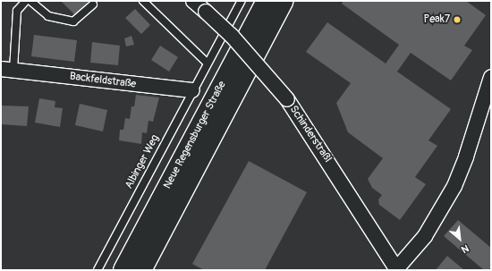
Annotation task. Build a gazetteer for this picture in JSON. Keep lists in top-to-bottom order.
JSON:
{
  "streets": {
    "highway": ["Neue Regensburger Straße"],
    "street": ["Backfeldstraße", "Schinderstraßl"],
    "lane": ["Albinger Weg"]
  },
  "crossings": [
    ["Backfeldstraße", "Albinger Weg"]
  ],
  "places": ["Peak7"],
  "north": "bottom right"
}
